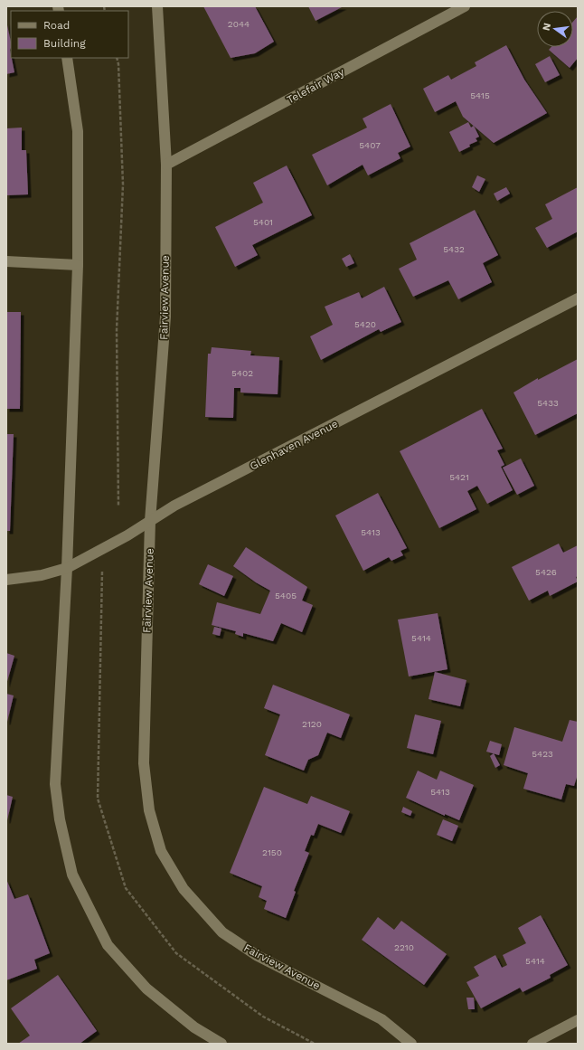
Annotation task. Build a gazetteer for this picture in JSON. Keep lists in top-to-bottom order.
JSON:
{
  "streets": {
    "street": ["Telefair Way", "Fairview Avenue", "Glenhaven Avenue"]
  },
  "crossings": [
    ["Telefair Way", "Fairview Avenue"],
    ["Fairview Avenue", "Glenhaven Avenue"]
  ],
  "house_numbers": [
    "2044",
    "5415",
    "5407",
    "5401",
    "5432",
    "5420",
    "5402",
    "5433",
    "5421",
    "5413",
    "5426",
    "5405",
    "5414",
    "2120",
    "5423",
    "5413",
    "2150",
    "2210",
    "5414"
  ],
  "legend": ["Road", "Building"],
  "north": "left"
}
